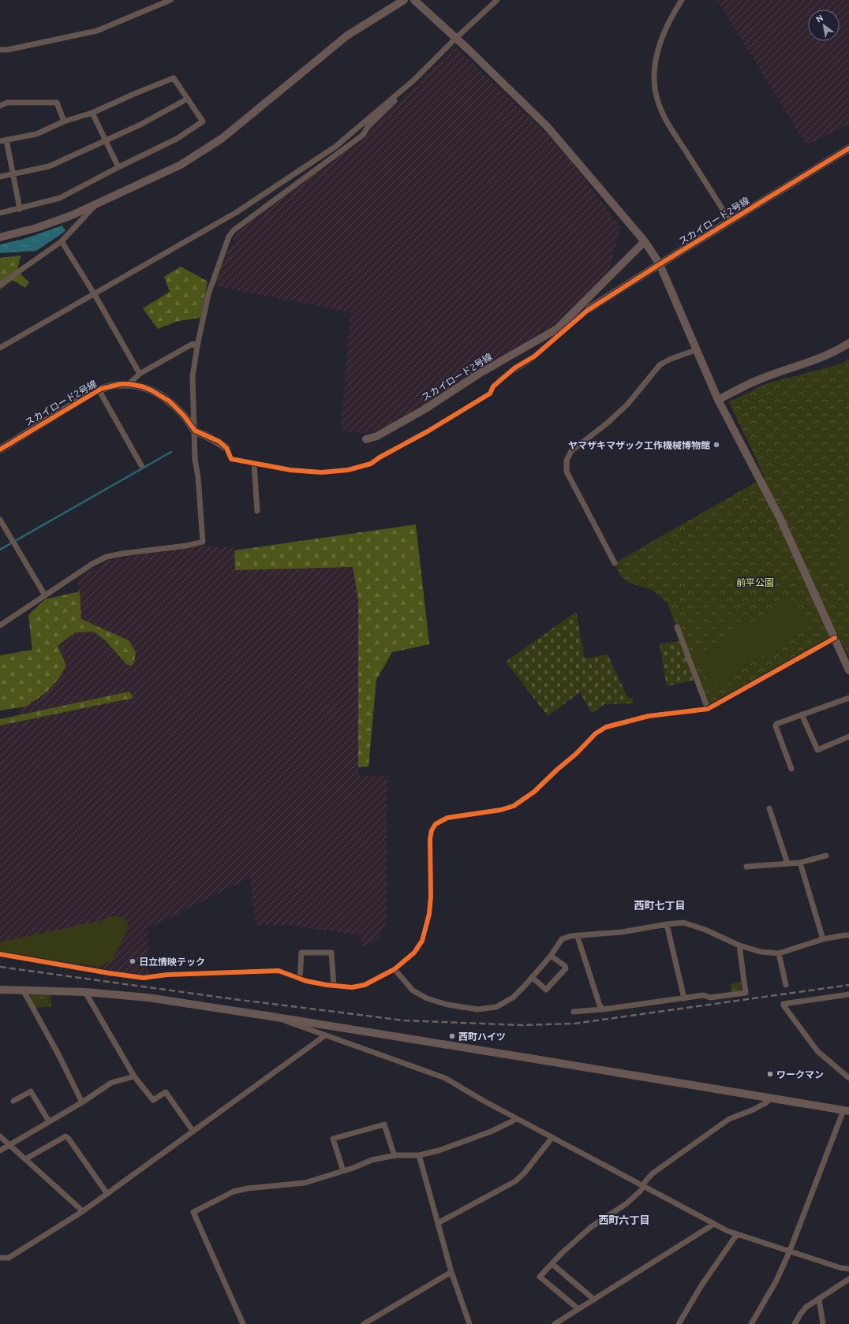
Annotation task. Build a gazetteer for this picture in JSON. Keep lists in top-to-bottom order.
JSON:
{
  "streets": {
    "street": ["スカイロード2号線"]
  },
  "districts": ["西町七丁目", "西町六丁目"],
  "parks": ["前平公園"],
  "places": [
    "ヤマザキマザック工作機械博物館",
    "日立情映テック",
    "西町ハイツ",
    "ワークマン"
  ],
  "north": "top left"
}
